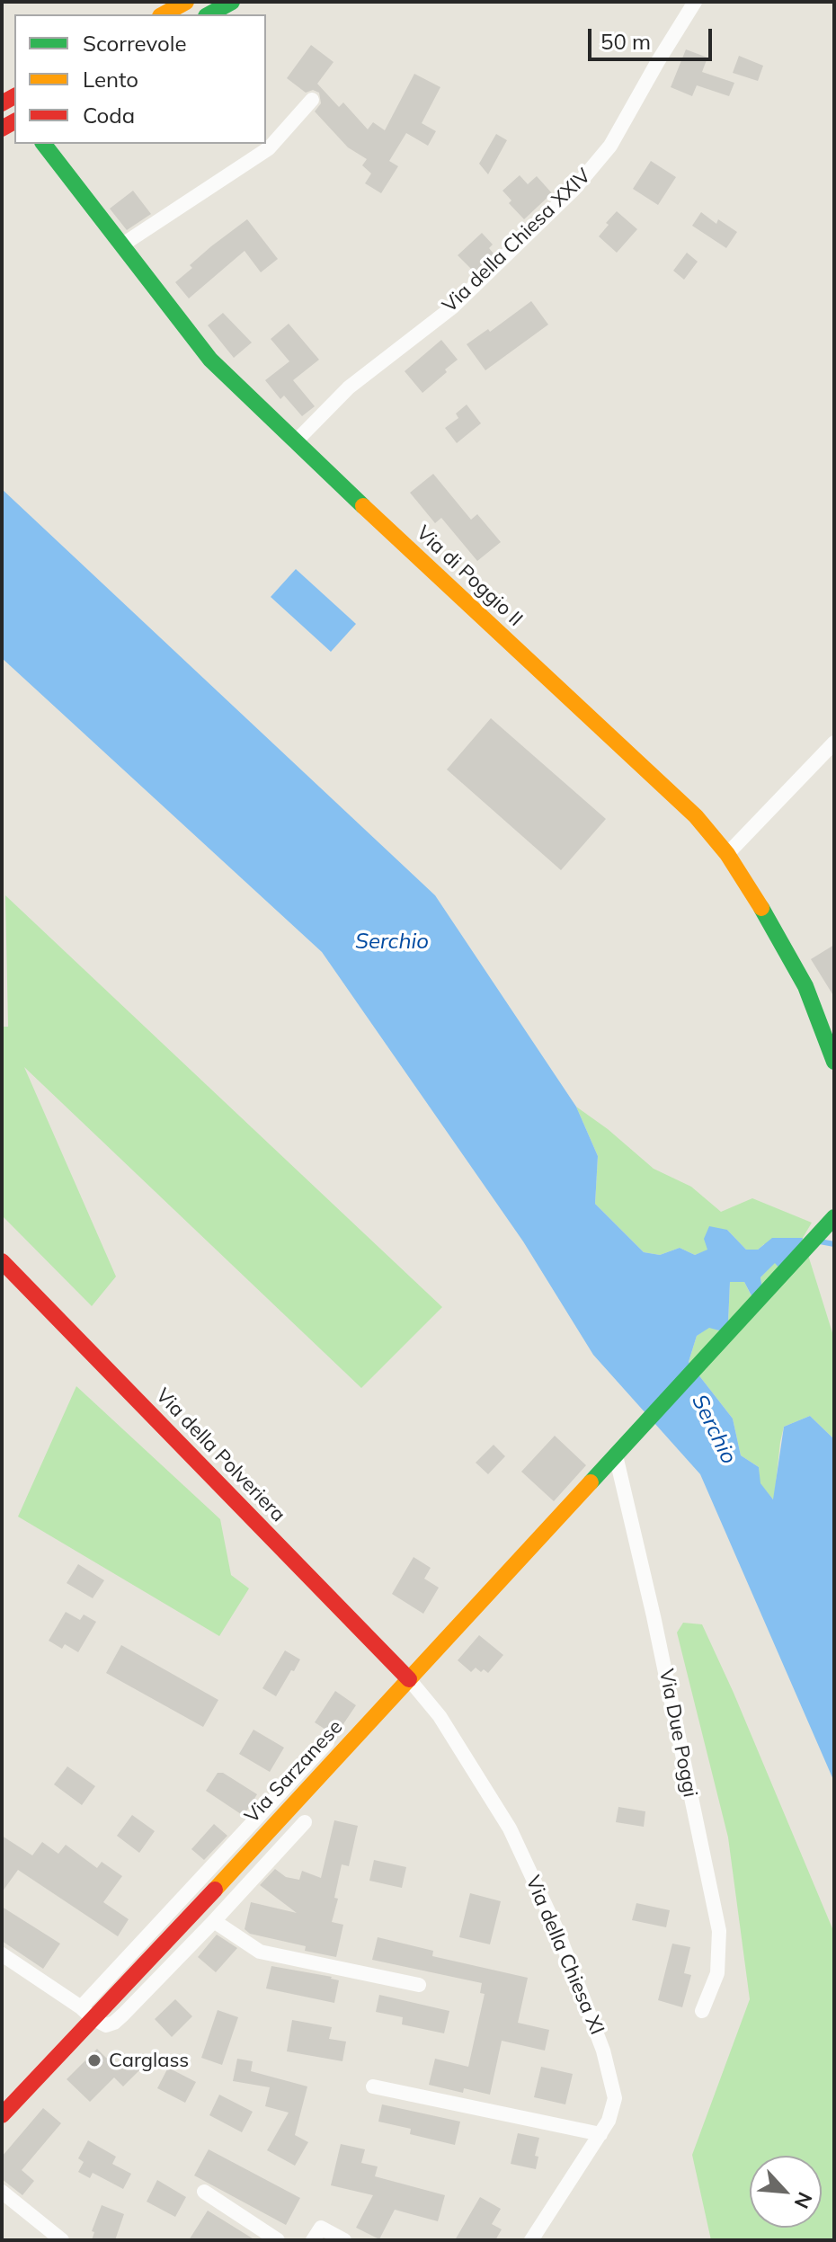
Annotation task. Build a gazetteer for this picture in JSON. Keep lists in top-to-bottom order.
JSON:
{
  "streets": {
    "main road": ["Via di Poggio II", "Via della Polveriera", "Via Sarzanese"],
    "street": ["Via della Chiesa XXIV", "Via Due Poggi", "Via della Chiesa XI"]
  },
  "crossings": [
    ["Via della Chiesa XXIV", "Via di Poggio II"],
    ["Via della Polveriera", "Via Sarzanese"],
    ["Via della Polveriera", "Via della Chiesa XI"],
    ["Via Due Poggi", "Via Sarzanese"],
    ["Via Sarzanese", "Via della Chiesa XI"]
  ],
  "water": ["Serchio"],
  "places": ["Carglass"],
  "legend": ["Scorrevole", "Lento", "Coda"],
  "scale_bar": "50 m",
  "north": "bottom right"
}
